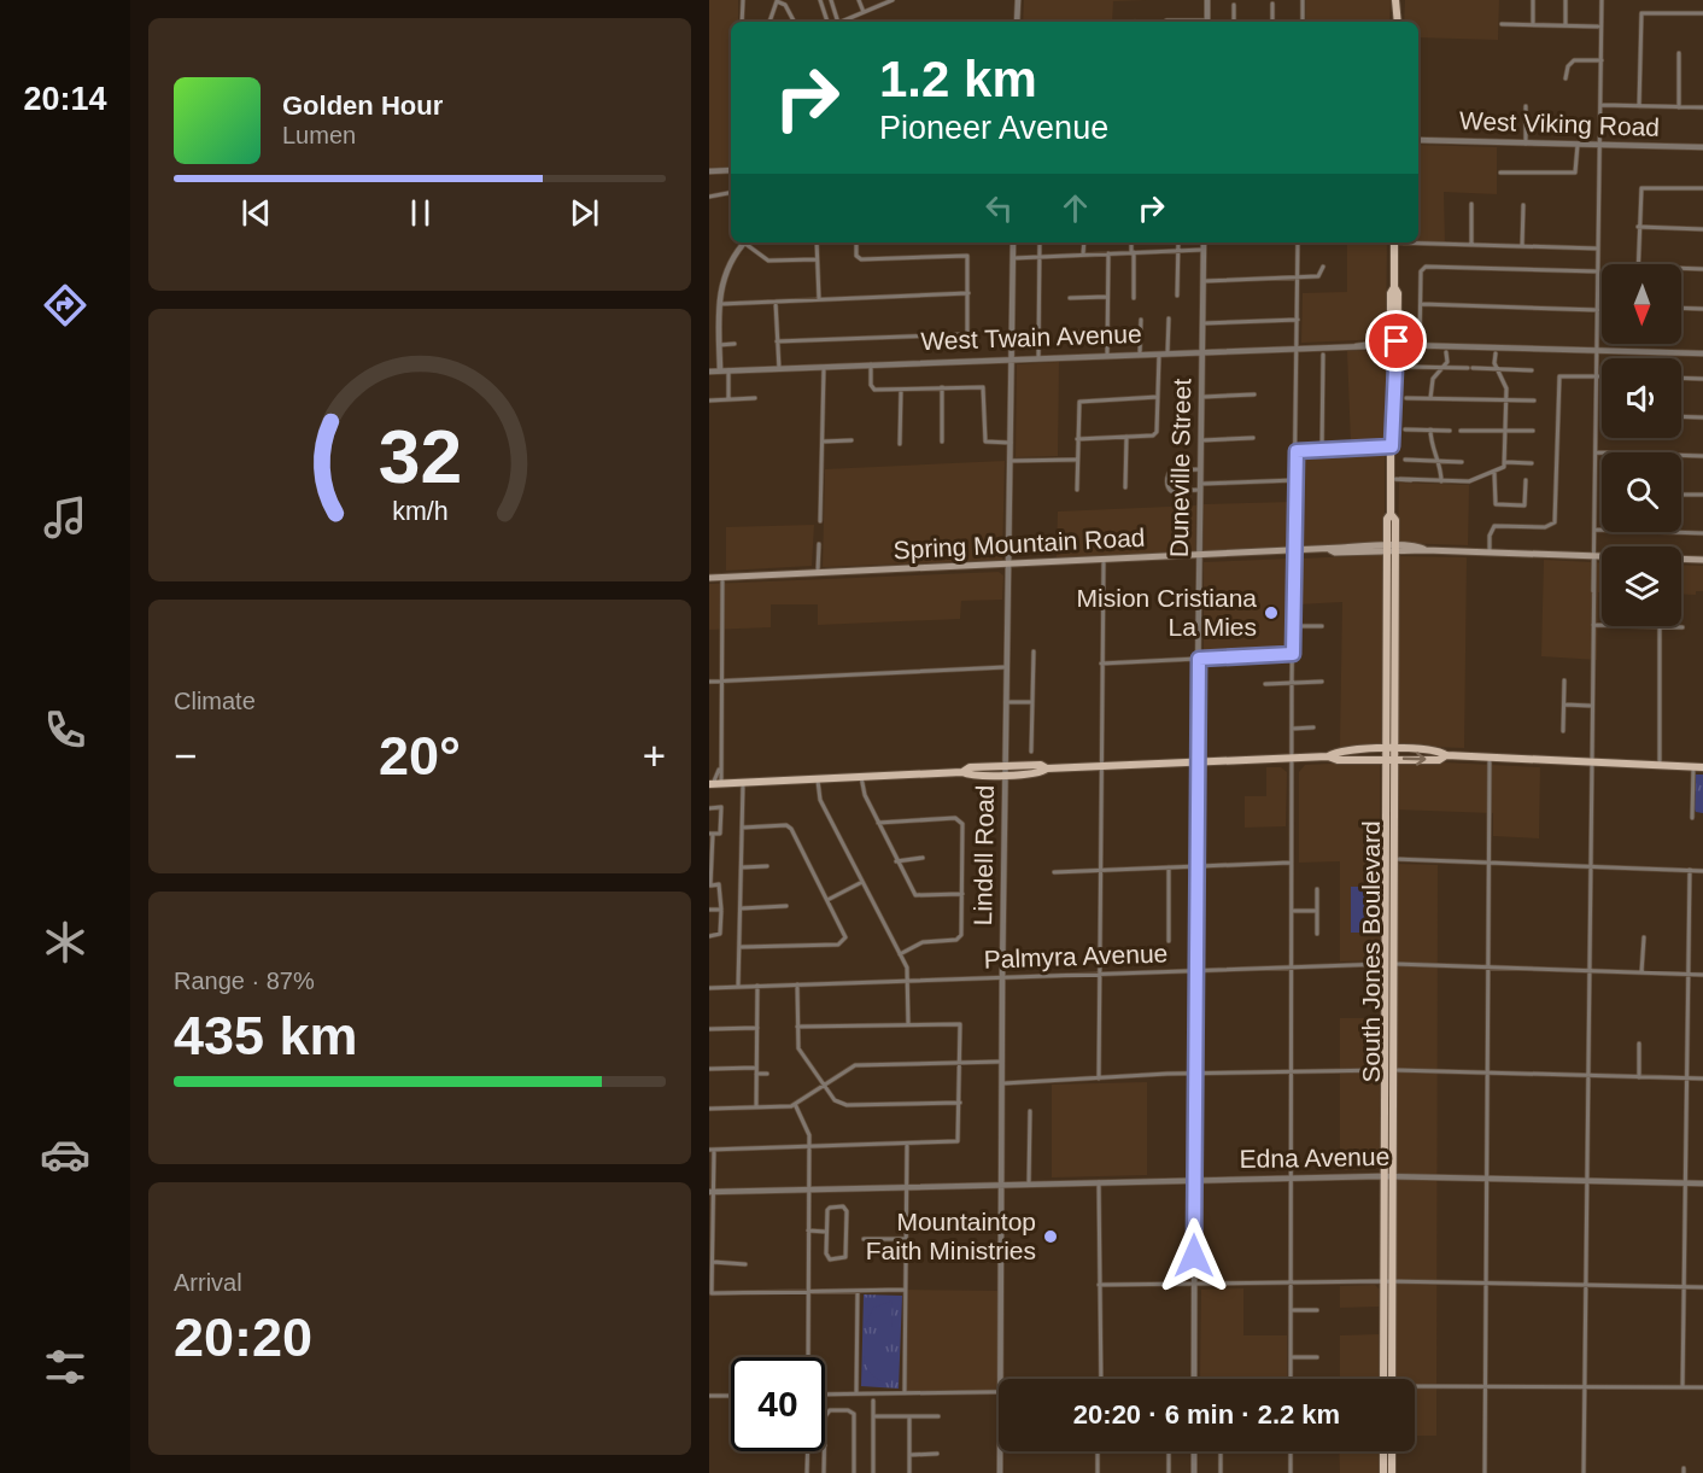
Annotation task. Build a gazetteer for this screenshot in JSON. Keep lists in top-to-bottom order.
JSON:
{
  "streets": {
    "main road": ["Spring Mountain Road", "South Jones Boulevard"],
    "street": [
      "West Viking Road",
      "West Twain Avenue",
      "Duneville Street",
      "Lindell Road",
      "Palmyra Avenue",
      "Edna Avenue"
    ]
  },
  "crossings": [
    ["West Twain Avenue", "Duneville Street"],
    ["West Twain Avenue", "Lindell Road"],
    ["West Twain Avenue", "South Jones Boulevard"],
    ["Duneville Street", "Spring Mountain Road"],
    ["Duneville Street", "Palmyra Avenue"],
    ["Duneville Street", "Edna Avenue"],
    ["Spring Mountain Road", "Lindell Road"],
    ["Spring Mountain Road", "South Jones Boulevard"],
    ["Lindell Road", "Palmyra Avenue"],
    ["Lindell Road", "Edna Avenue"],
    ["South Jones Boulevard", "Palmyra Avenue"],
    ["South Jones Boulevard", "Edna Avenue"]
  ],
  "places": ["Mision Cristiana La Mies", "Mountaintop Faith Ministries"],
  "north": "bottom",
  "page": {
    "tabs": "20:14",
    "turn": ["1.2 km", "Pioneer Avenue"],
    "song": ["Golden Hour", "Lumen"],
    "tile": [
      "Climate",
      ["Range · 87%", "435 km"],
      ["Arrival", "20:20"]
    ],
    "heat": ["−", "20°", "+"],
    "limit": "40",
    "trip": "20:20 · 6 min · 2.2 km",
    "gauge": ["32", "km/h"]
  }
}
